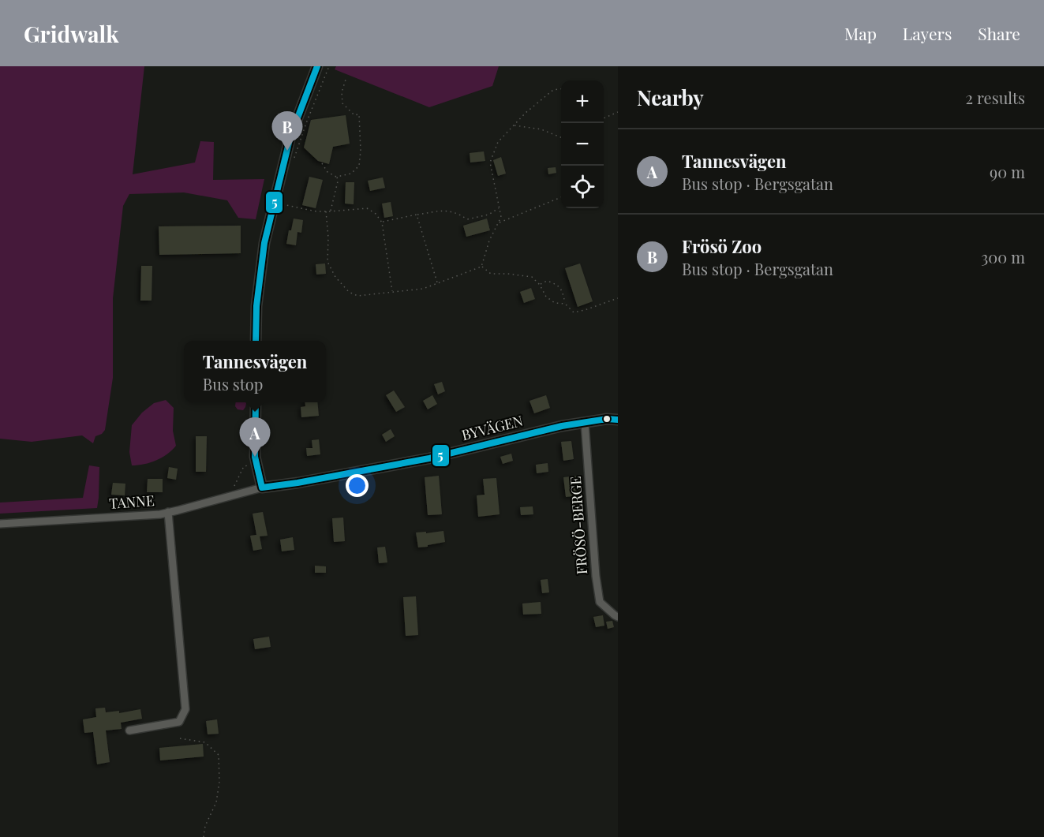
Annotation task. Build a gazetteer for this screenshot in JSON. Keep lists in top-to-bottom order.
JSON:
{
  "streets": {
    "street": ["BYVÄGEN", "TANNE", "FRÖSÖ-BERGE"]
  },
  "crossings": [
    ["BYVÄGEN", "TANNE"],
    ["BYVÄGEN", "FRÖSÖ-BERGE"]
  ],
  "lines": ["transit line 5"],
  "page": {
    "header": "Gridwalk",
    "nav": ["Map", "Layers", "Share"],
    "heading": ["Nearby", "2 results"],
    "map_buttons": ["+", "−"],
    "pins": ["B", "A"],
    "list": [
      {
        "mark": "A",
        "name": "Tannesvägen",
        "note": "Bus stop · Bergsgatan",
        "value": "90 m"
      },
      {
        "mark": "B",
        "name": "Frösö Zoo",
        "note": "Bus stop · Bergsgatan",
        "value": "300 m"
      }
    ],
    "popup": ["Tannesvägen", "Bus stop"]
  }
}
